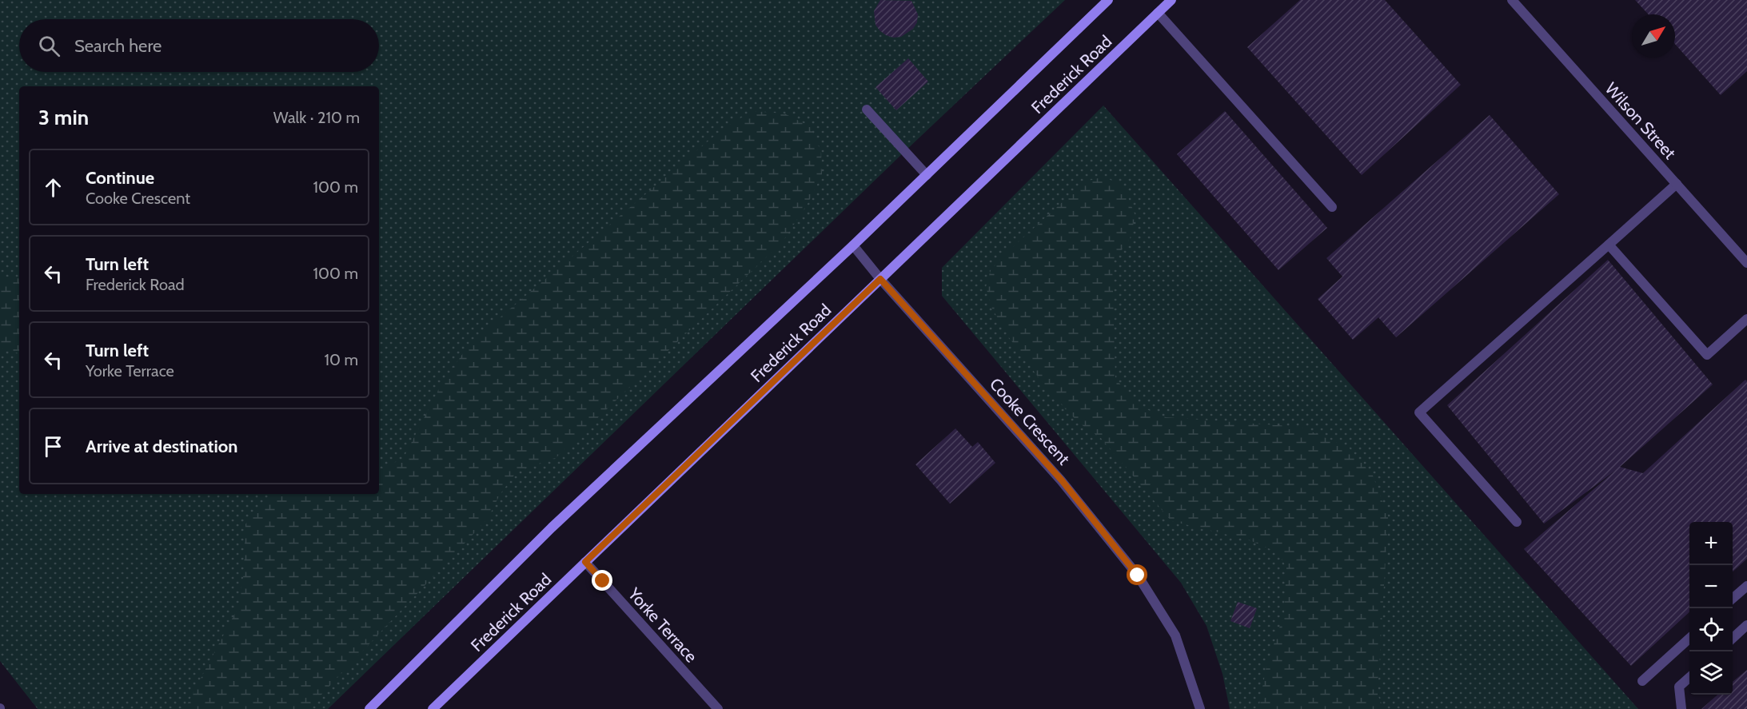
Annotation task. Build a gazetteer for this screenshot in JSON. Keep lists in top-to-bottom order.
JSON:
{
  "streets": {
    "main road": ["Frederick Road"],
    "street": ["Wilson Street", "Cooke Crescent", "Yorke Terrace"]
  },
  "crossings": [
    ["Frederick Road", "Cooke Crescent"],
    ["Frederick Road", "Yorke Terrace"]
  ],
  "north": "top right",
  "page": {
    "search": "Search here",
    "heading": ["3 min", "Walk · 210 m"],
    "list": [
      ["Continue", "Cooke Crescent", "100 m"],
      ["Turn left", "Frederick Road", "100 m"],
      ["Turn left", "Yorke Terrace", "10 m"],
      "Arrive at destination"
    ],
    "map_buttons": ["+", "−"]
  }
}
